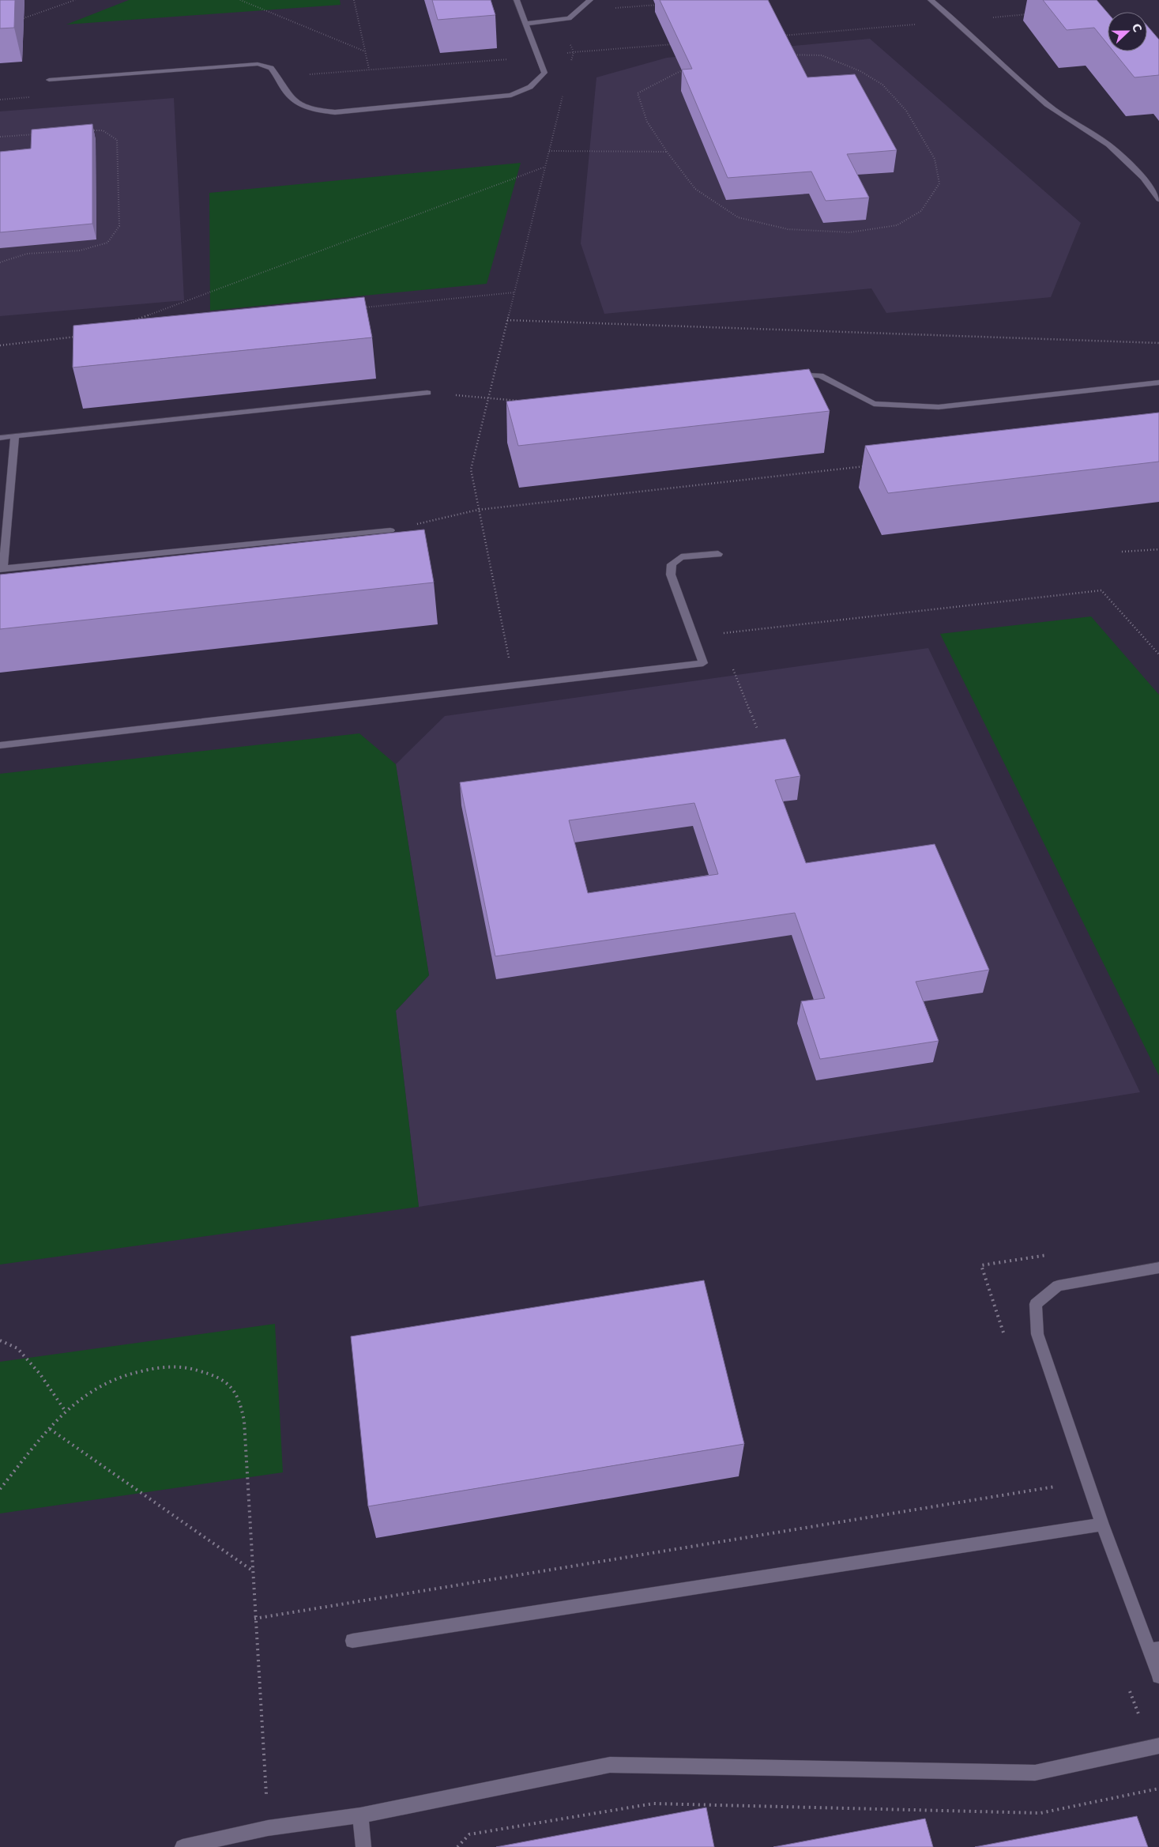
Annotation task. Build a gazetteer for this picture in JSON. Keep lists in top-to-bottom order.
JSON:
{
  "north": "right"
}
